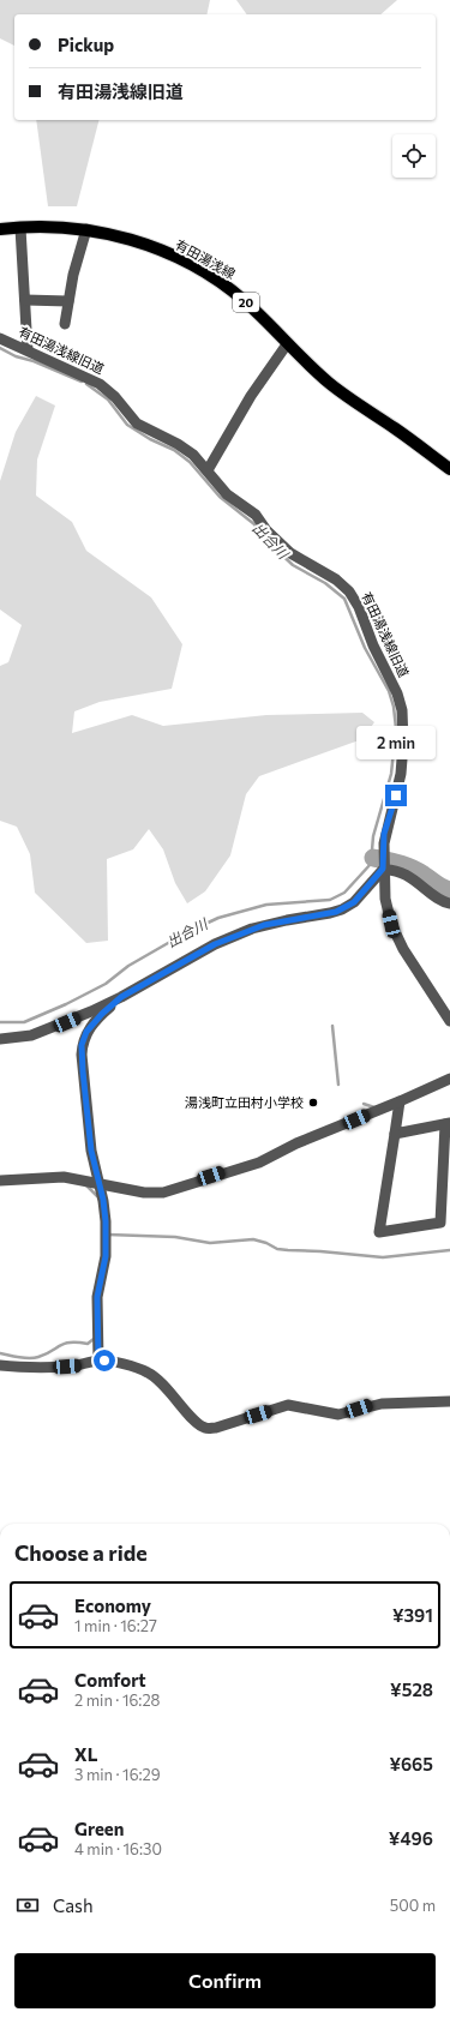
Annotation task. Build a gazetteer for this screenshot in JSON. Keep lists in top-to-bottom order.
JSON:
{
  "streets": {
    "main road": ["有田湯浅線", "20"],
    "street": ["有田湯浅線旧道"]
  },
  "water": ["出合川"],
  "places": ["湯浅町立田村小学校"],
  "page": {
    "banner": ["Pickup", "有田湯浅線旧道"],
    "bubble": "2 min",
    "heading": "Choose a ride",
    "list": [
      {
        "name": "Economy",
        "note": "1 min · 16:27",
        "value": "¥391"
      },
      {
        "name": "Comfort",
        "note": "2 min · 16:28",
        "value": "¥528"
      },
      {
        "name": "XL",
        "note": "3 min · 16:29",
        "value": "¥665"
      },
      {
        "name": "Green",
        "note": "4 min · 16:30",
        "value": "¥496"
      }
    ],
    "pay": ["Cash", "500 m"],
    "buttons": "Confirm"
  }
}
